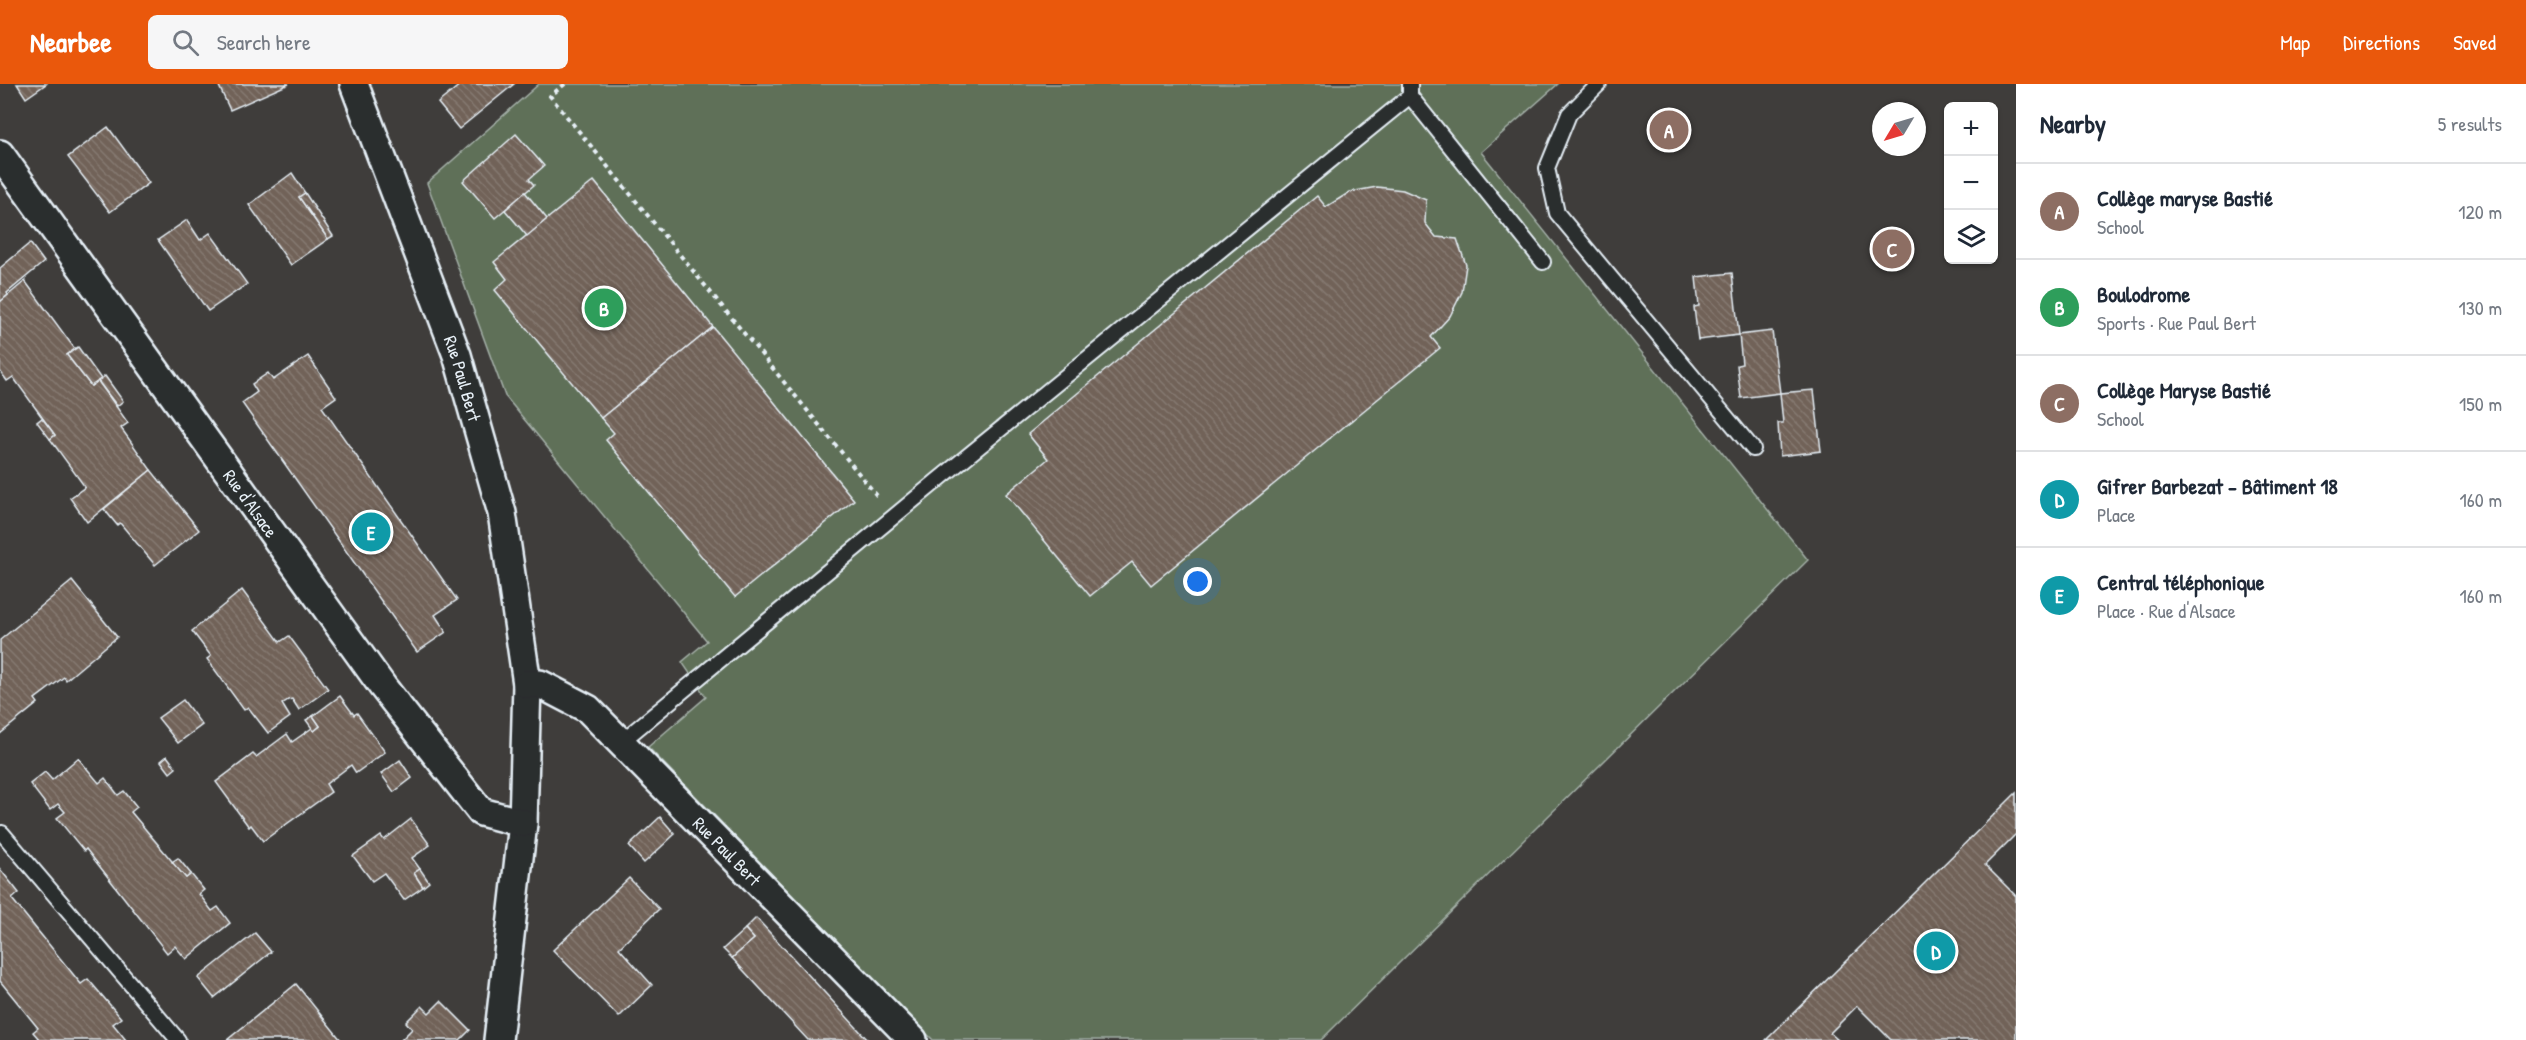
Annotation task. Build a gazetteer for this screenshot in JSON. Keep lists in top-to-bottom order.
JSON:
{
  "streets": {
    "street": ["Rue Paul Bert", "Rue d'Alsace"]
  },
  "crossings": [
    ["Rue Paul Bert", "Rue d'Alsace"]
  ],
  "north": "bottom left",
  "page": {
    "header": "Nearbee",
    "search": "Search here",
    "nav": ["Map", "Directions", "Saved"],
    "heading": ["Nearby", "5 results"],
    "map_buttons": ["+", "−"],
    "pins": [
      "A",
      "C",
      "B",
      "E",
      "D"
    ],
    "list": [
      {
        "mark": "A",
        "name": "Collège maryse Bastié",
        "note": "School",
        "value": "120 m"
      },
      {
        "mark": "B",
        "name": "Boulodrome",
        "note": "Sports · Rue Paul Bert",
        "value": "130 m"
      },
      {
        "mark": "C",
        "name": "Collège Maryse Bastié",
        "note": "School",
        "value": "150 m"
      },
      {
        "mark": "D",
        "name": "Gifrer Barbezat - Bâtiment 18",
        "note": "Place",
        "value": "160 m"
      },
      {
        "mark": "E",
        "name": "Central téléphonique",
        "note": "Place · Rue d'Alsace",
        "value": "160 m"
      }
    ]
  }
}
